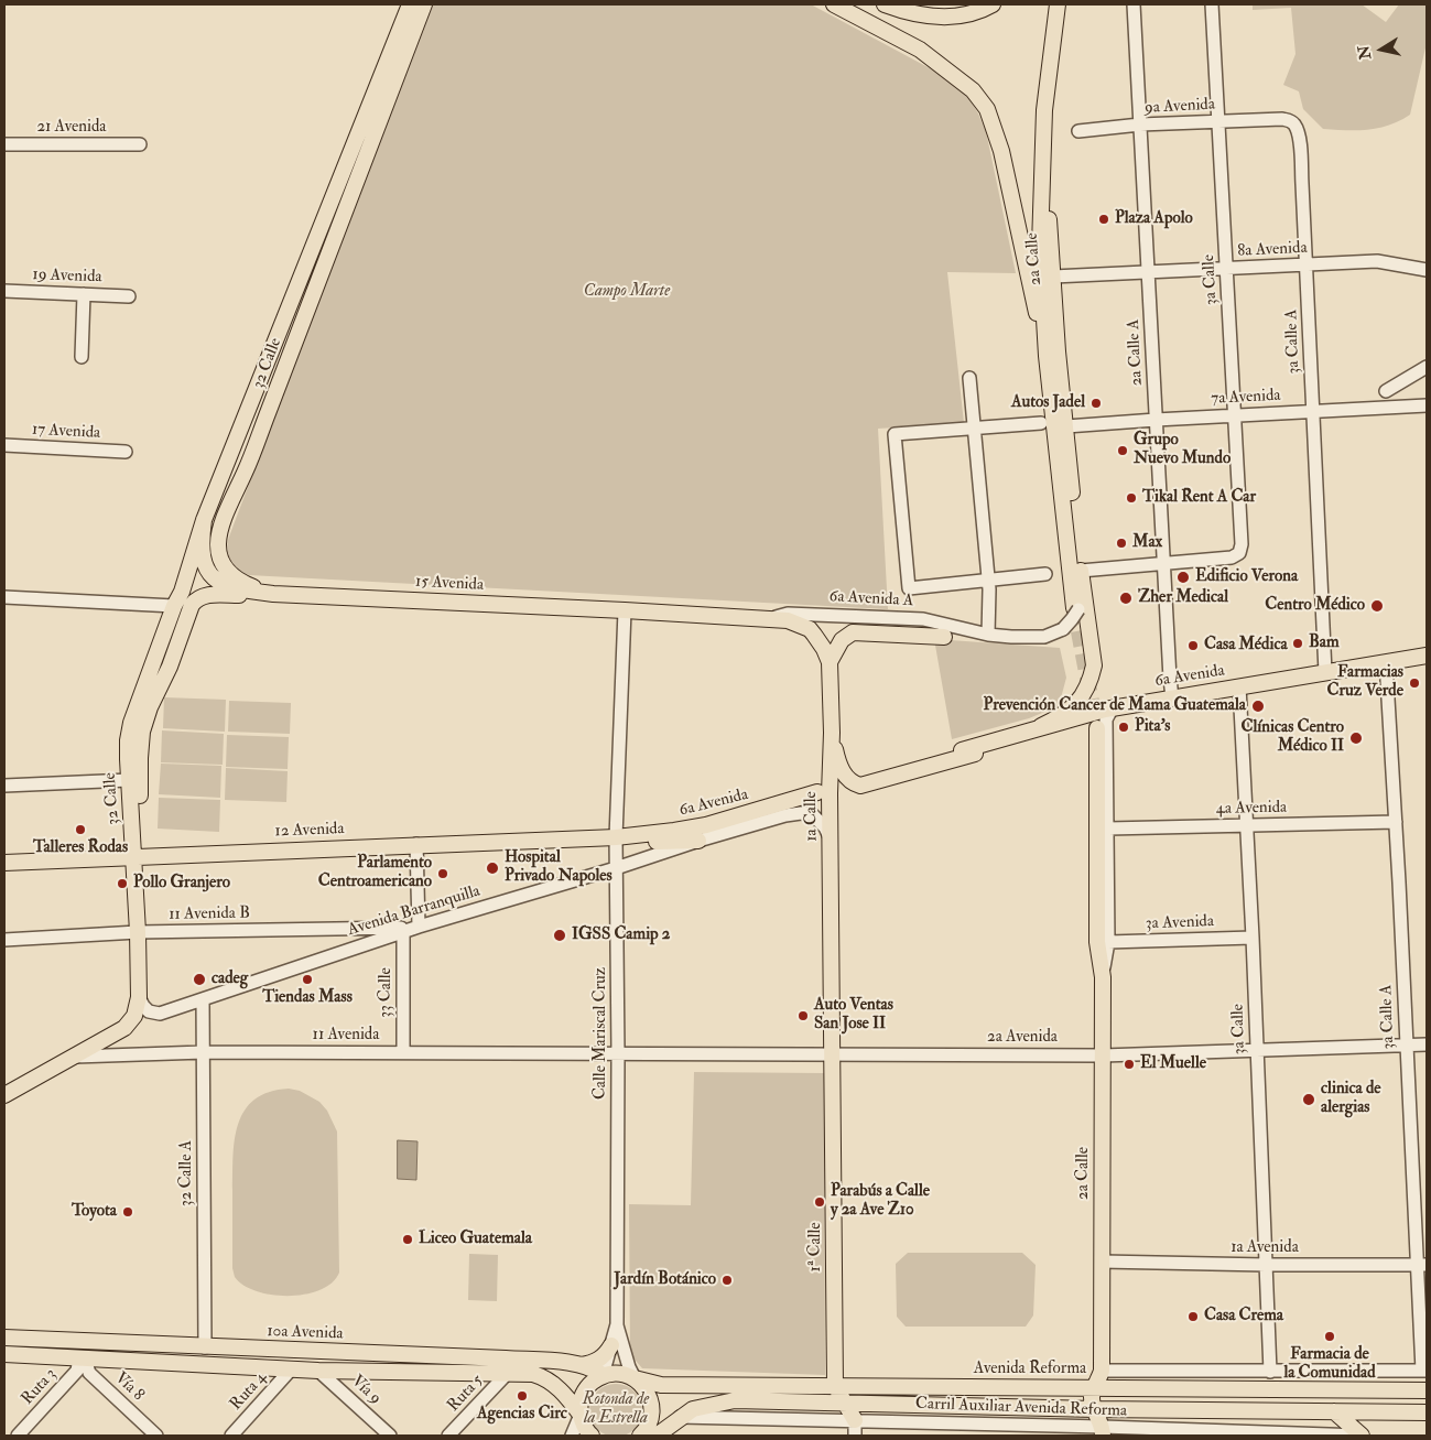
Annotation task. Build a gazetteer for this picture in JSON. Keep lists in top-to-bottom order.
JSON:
{
  "streets": {
    "main road": [
      "2a Calle",
      "32 Calle",
      "15 Avenida",
      "6a Avenida A",
      "6a Avenida",
      "1a Calle",
      "12 Avenida",
      "1ª Calle",
      "10a Avenida",
      "Avenida Reforma"
    ],
    "street": [
      "9a Avenida",
      "21 Avenida",
      "8a Avenida",
      "19 Avenida",
      "3a Calle",
      "3a Calle A",
      "2a Calle A",
      "7a Avenida",
      "17 Avenida",
      "4a Avenida",
      "Avenida Barranquilla",
      "11 Avenida B",
      "3a Avenida",
      "33 Calle",
      "Calle Mariscal Cruz",
      "11 Avenida",
      "2a Avenida",
      "32 Calle A",
      "1a Avenida",
      "Ruta 3",
      "Vía 8",
      "Vía 9",
      "Ruta 4",
      "Ruta 5",
      "Carril Auxiliar Avenida Reforma"
    ]
  },
  "crossings": [
    ["9a Avenida", "3a Calle"],
    ["9a Avenida", "3a Calle A"],
    ["9a Avenida", "2a Calle A"],
    ["8a Avenida", "2a Calle"],
    ["8a Avenida", "3a Calle"],
    ["8a Avenida", "3a Calle A"],
    ["8a Avenida", "2a Calle A"],
    ["2a Calle", "7a Avenida"],
    ["2a Calle", "6a Avenida A"],
    ["2a Calle", "6a Avenida"],
    ["2a Calle", "4a Avenida"],
    ["2a Calle", "3a Avenida"],
    ["2a Calle", "2a Avenida"],
    ["2a Calle", "1a Avenida"],
    ["2a Calle", "Avenida Reforma"],
    ["2a Calle", "Carril Auxiliar Avenida Reforma"],
    ["3a Calle", "2a Calle A"],
    ["3a Calle", "7a Avenida"],
    ["3a Calle", "6a Avenida"],
    ["3a Calle", "4a Avenida"],
    ["3a Calle", "3a Avenida"],
    ["3a Calle", "2a Avenida"],
    ["3a Calle", "1a Avenida"],
    ["3a Calle A", "7a Avenida"],
    ["3a Calle A", "6a Avenida"],
    ["3a Calle A", "4a Avenida"],
    ["3a Calle A", "2a Avenida"],
    ["3a Calle A", "1a Avenida"],
    ["2a Calle A", "7a Avenida"],
    ["2a Calle A", "6a Avenida"],
    ["32 Calle", "15 Avenida"],
    ["32 Calle", "12 Avenida"],
    ["32 Calle", "Avenida Barranquilla"],
    ["32 Calle", "11 Avenida B"],
    ["15 Avenida", "6a Avenida A"],
    ["15 Avenida", "Calle Mariscal Cruz"],
    ["6a Avenida A", "1a Calle"],
    ["6a Avenida A", "Calle Mariscal Cruz"],
    ["6a Avenida", "12 Avenida"],
    ["6a Avenida", "Calle Mariscal Cruz"],
    ["1a Calle", "Avenida Barranquilla"],
    ["1a Calle", "2a Avenida"],
    ["1a Calle", "1ª Calle"],
    ["12 Avenida", "33 Calle"],
    ["12 Avenida", "Calle Mariscal Cruz"],
    ["Avenida Barranquilla", "11 Avenida B"],
    ["Avenida Barranquilla", "33 Calle"],
    ["Avenida Barranquilla", "Calle Mariscal Cruz"],
    ["Avenida Barranquilla", "32 Calle A"],
    ["11 Avenida B", "33 Calle"],
    ["33 Calle", "11 Avenida"],
    ["Calle Mariscal Cruz", "11 Avenida"],
    ["Calle Mariscal Cruz", "2a Avenida"],
    ["Calle Mariscal Cruz", "10a Avenida"],
    ["Calle Mariscal Cruz", "Avenida Reforma"],
    ["11 Avenida", "2a Avenida"],
    ["11 Avenida", "32 Calle A"],
    ["2a Avenida", "1ª Calle"],
    ["32 Calle A", "10a Avenida"],
    ["1ª Calle", "Avenida Reforma"],
    ["Ruta 3", "Vía 8"]
  ],
  "parks": ["Campo Marte", "Rotonda de la Estrella"],
  "places": [
    "Plaza Apolo",
    "Autos Jadel",
    "Grupo Nuevo Mundo",
    "Tikal Rent A Car",
    "Max",
    "Edificio Verona",
    "Zher Medical",
    "Centro Médico",
    "Bam",
    "Casa Médica",
    "Farmacias Cruz Verde",
    "Prevención Cancer de Mama Guatemala",
    "Pita's",
    "Clínicas Centro Médico II",
    "Talleres Rodas",
    "Hospital Privado Napoles",
    "Parlamento Centroamericano",
    "Pollo Granjero",
    "IGSS Camip 2",
    "cadeg",
    "Tiendas Mass",
    "Auto Ventas San Jose II",
    "El Muelle",
    "clinica de alergias",
    "Parabús a Calle y 2a Ave Z10",
    "Toyota",
    "Liceo Guatemala",
    "Jardín Botánico",
    "Casa Crema",
    "Farmacia de la Comunidad",
    "Agencias Circ"
  ],
  "north": "left"
}
